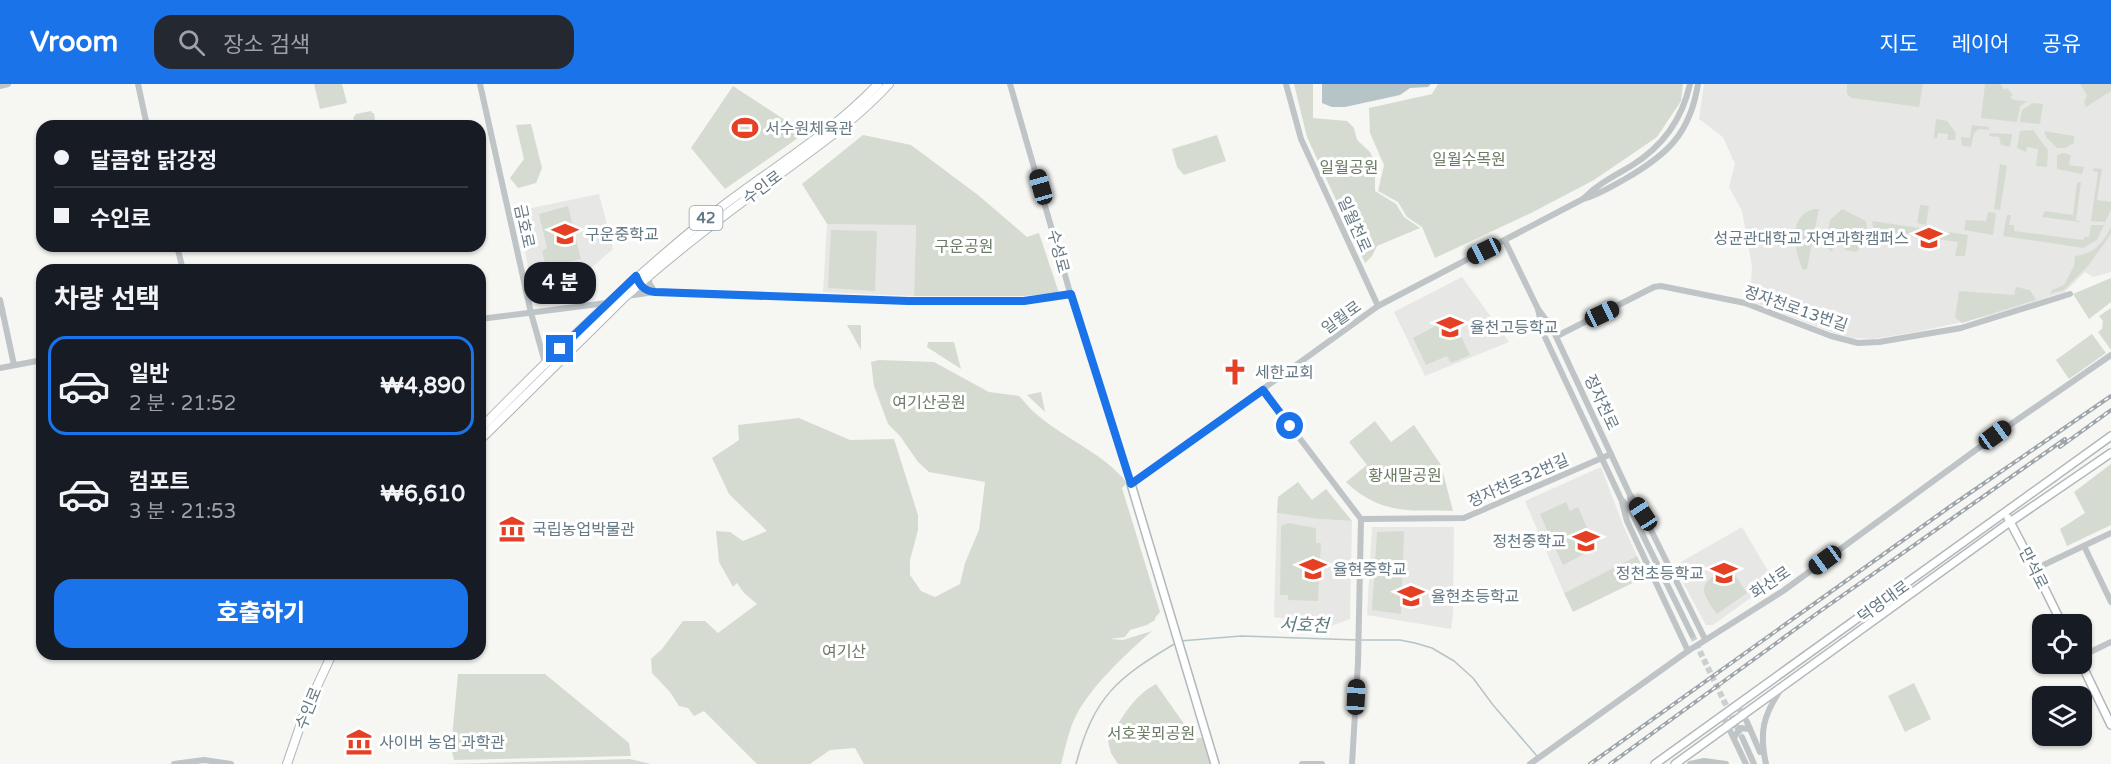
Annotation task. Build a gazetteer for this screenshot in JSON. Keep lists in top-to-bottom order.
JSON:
{
  "streets": {
    "main road": [
      "수인로",
      "42",
      "수성로",
      "만석로",
      "덕영대로"
    ],
    "street": [
      "일월천로",
      "금호로",
      "정자천로13번길",
      "일월로",
      "정자천로",
      "정자천로32번길",
      "화산로"
    ]
  },
  "crossings": [
    ["수인로", "금호로"],
    ["일월천로", "일월로"],
    ["수성로", "일월로"],
    ["정자천로13번길", "정자천로"],
    ["일월로", "정자천로"],
    ["정자천로", "정자천로32번길"],
    ["만석로", "덕영대로"]
  ],
  "water": ["서호천"],
  "parks": [
    "일월수목원",
    "일월공원",
    "구운공원",
    "여기산공원",
    "황새말공원",
    "여기산",
    "서호꽃뫼공원"
  ],
  "places": {
    "sports": ["서수원체육관"],
    "school or university": [
      "구운중학교",
      "성균관대학교 자연과학캠퍼스",
      "율천고등학교",
      "정천중학교",
      "율현중학교",
      "정천초등학교",
      "율현초등학교"
    ],
    "church": ["세한교회"],
    "museum": ["국립농업박물관", "사이버 농업 과학관"]
  },
  "page": {
    "header": "Vroom",
    "search": "장소 검색",
    "nav": ["지도", "레이어", "공유"],
    "banner": ["달콤한 닭강정", "수인로"],
    "bubble": "4 분",
    "heading": "차량 선택",
    "list": [
      {
        "name": "일반",
        "note": "2 분 · 21:52",
        "value": "₩4,890"
      },
      {
        "name": "컴포트",
        "note": "3 분 · 21:53",
        "value": "₩6,610"
      }
    ],
    "buttons": "호출하기"
  }
}
